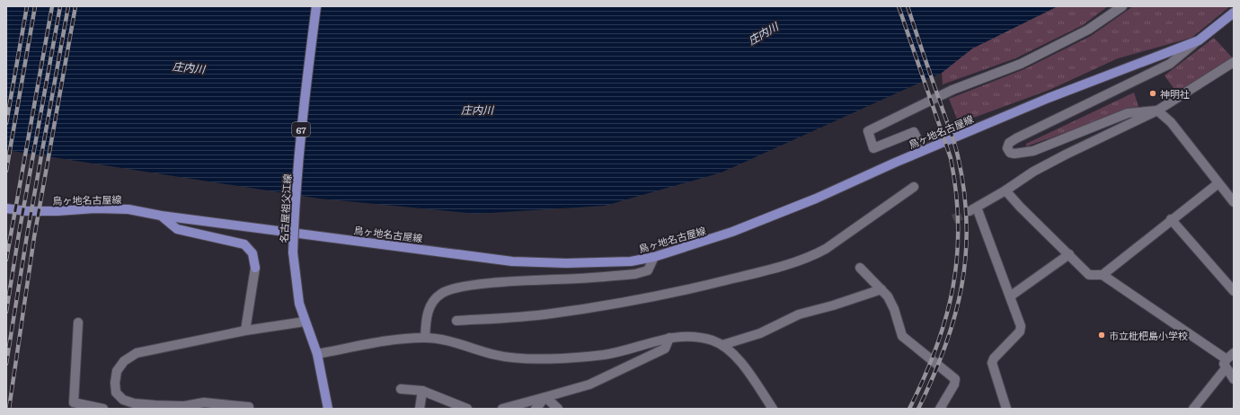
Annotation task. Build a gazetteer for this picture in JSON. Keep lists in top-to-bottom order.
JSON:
{
  "streets": {
    "main road": ["67", "鳥ヶ地名古屋線", "名古屋祖父江線"]
  },
  "water": ["庄内川"],
  "places": ["神明社", "市立枇杷島小学校"]
}
